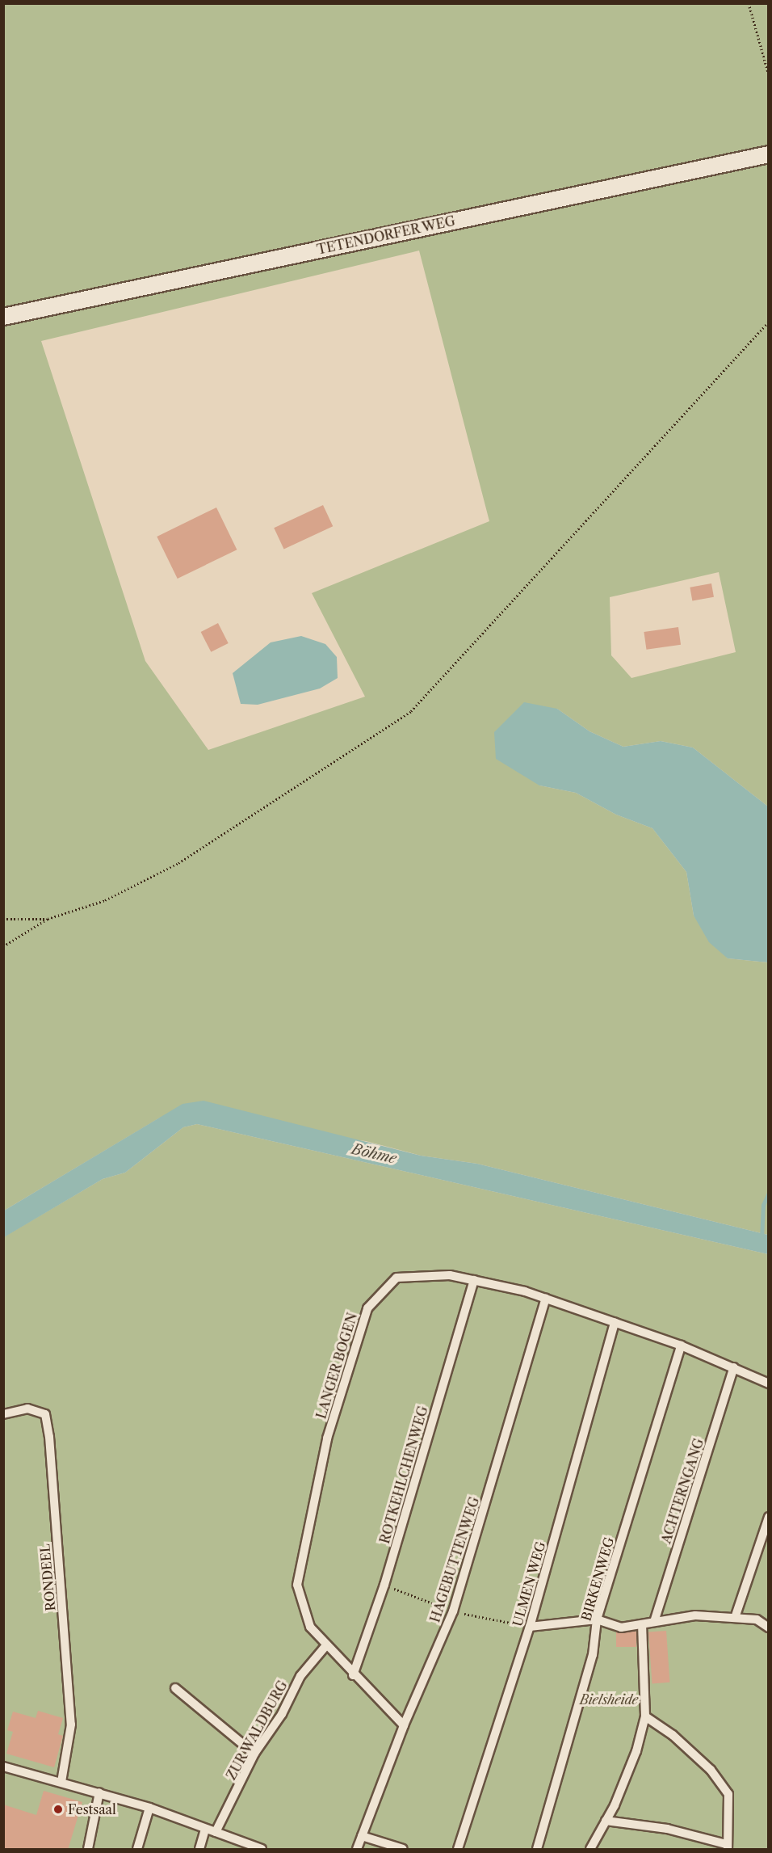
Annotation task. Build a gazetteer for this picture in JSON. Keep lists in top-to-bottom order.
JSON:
{
  "streets": {
    "street": ["TETENDORFER WEG"],
    "lane": [
      "LANGER BOGEN",
      "ROTKEHLCHENWEG",
      "ACHTERNGANG",
      "HAGEBUTTENWEG",
      "RONDEEL",
      "BIRKENWEG",
      "ULMEN WEG",
      "ZUR WALDBURG"
    ]
  },
  "crossings": [
    ["LANGER BOGEN", "ROTKEHLCHENWEG"],
    ["LANGER BOGEN", "ACHTERNGANG"],
    ["LANGER BOGEN", "HAGEBUTTENWEG"],
    ["LANGER BOGEN", "BIRKENWEG"],
    ["LANGER BOGEN", "ULMEN WEG"],
    ["LANGER BOGEN", "ZUR WALDBURG"]
  ],
  "water": ["Böhme"],
  "parks": ["Bielsheide"],
  "places": ["Festsaal"]
}
